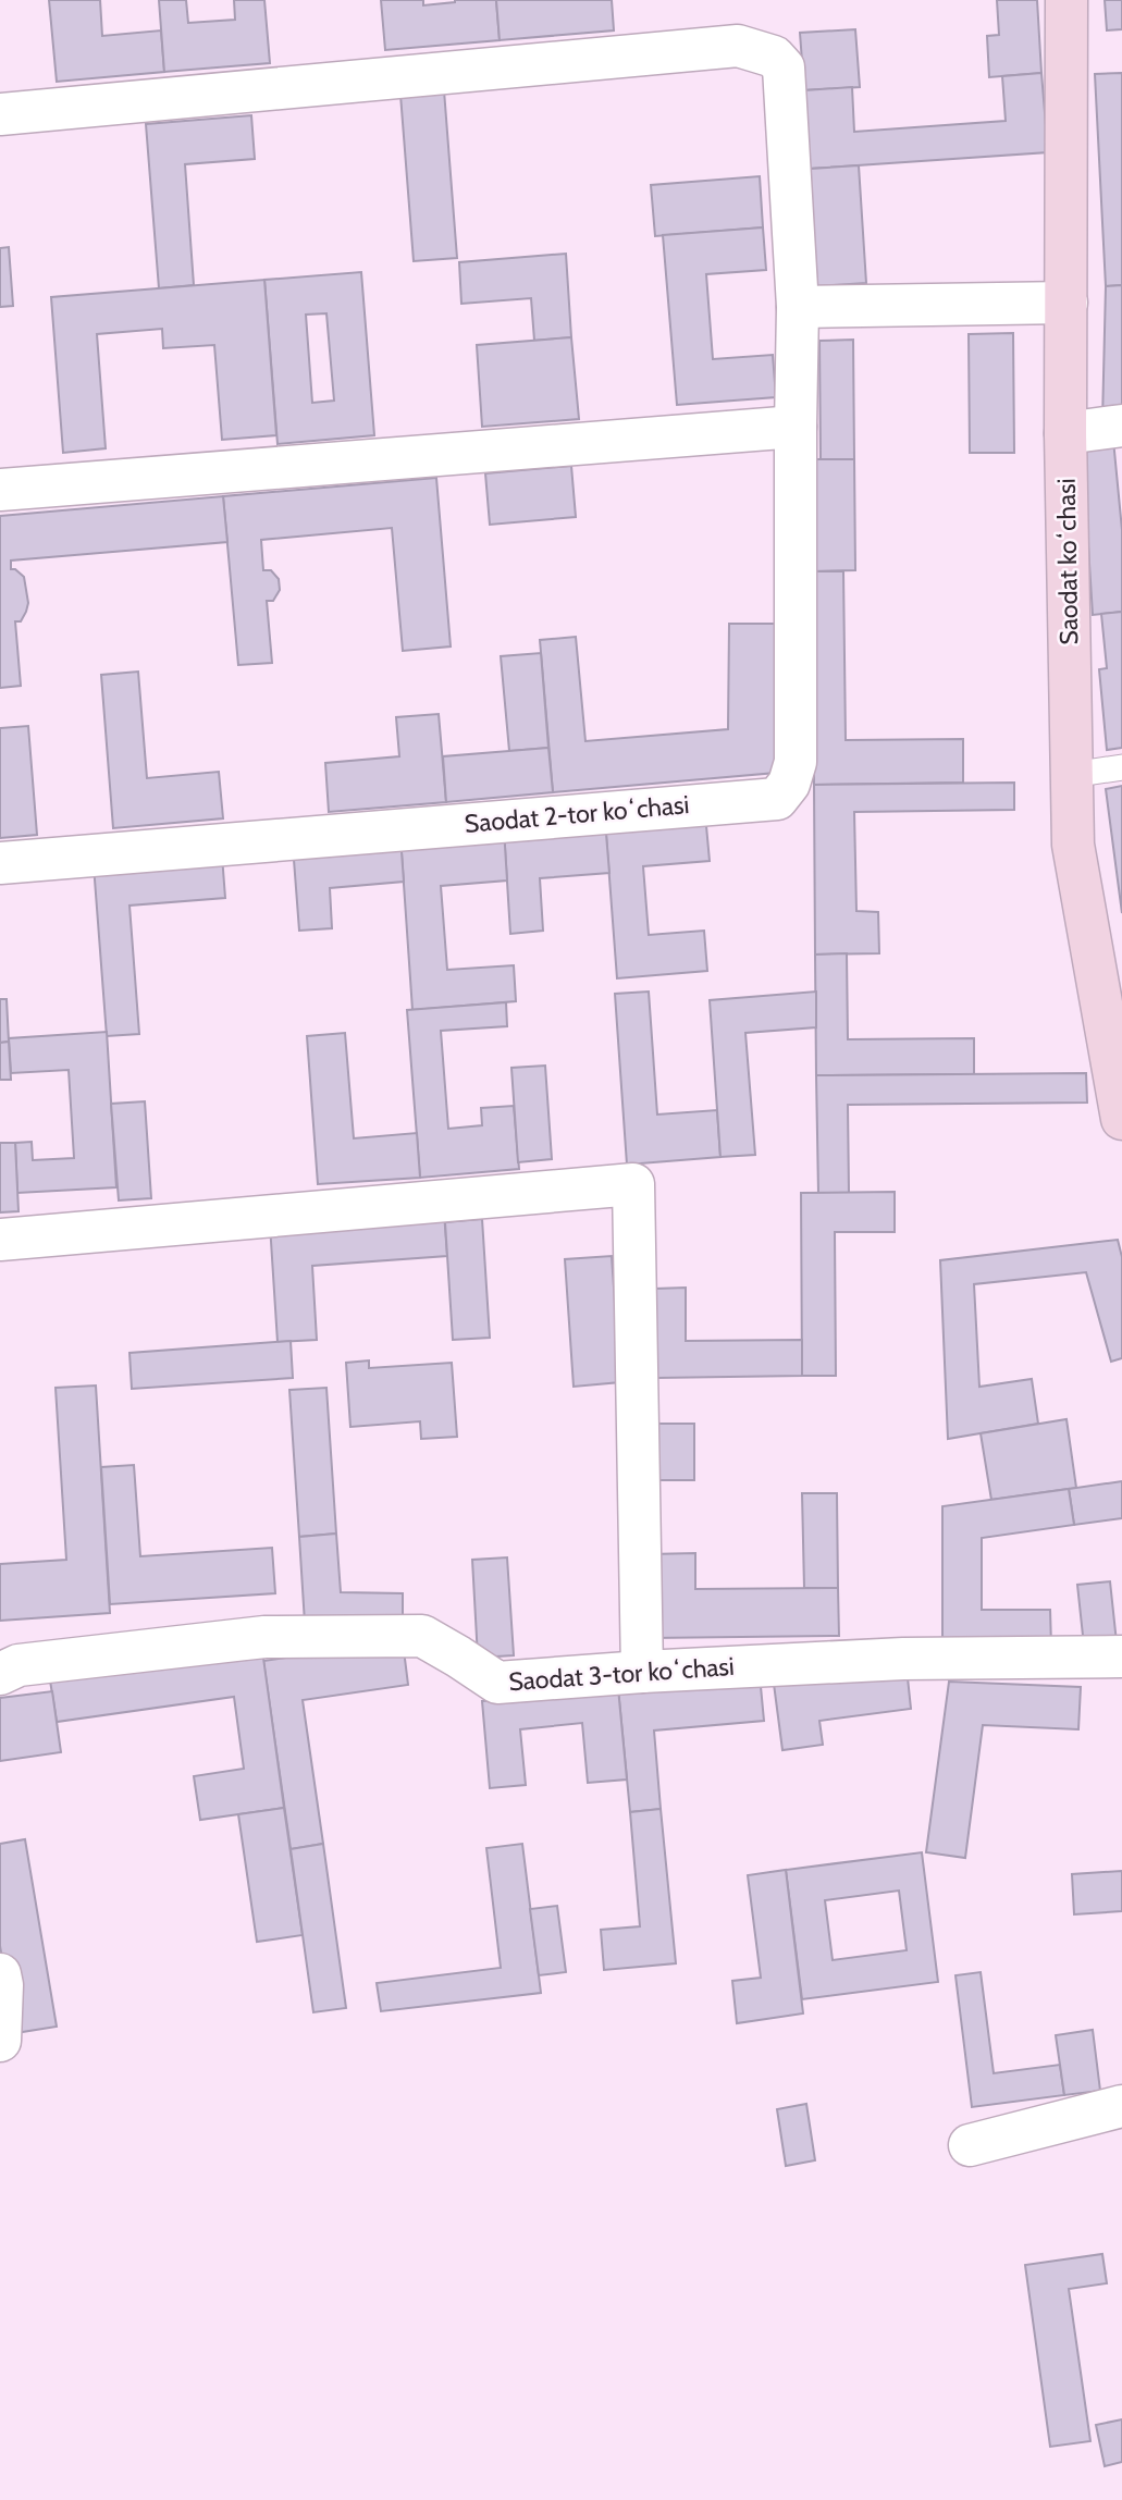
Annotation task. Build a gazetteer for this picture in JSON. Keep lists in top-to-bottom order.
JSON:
{
  "streets": {
    "street": ["Saodat koʻchasi", "Saodat 2-tor koʻchasi", "Saodat 3-tor koʻchasi"]
  }
}
